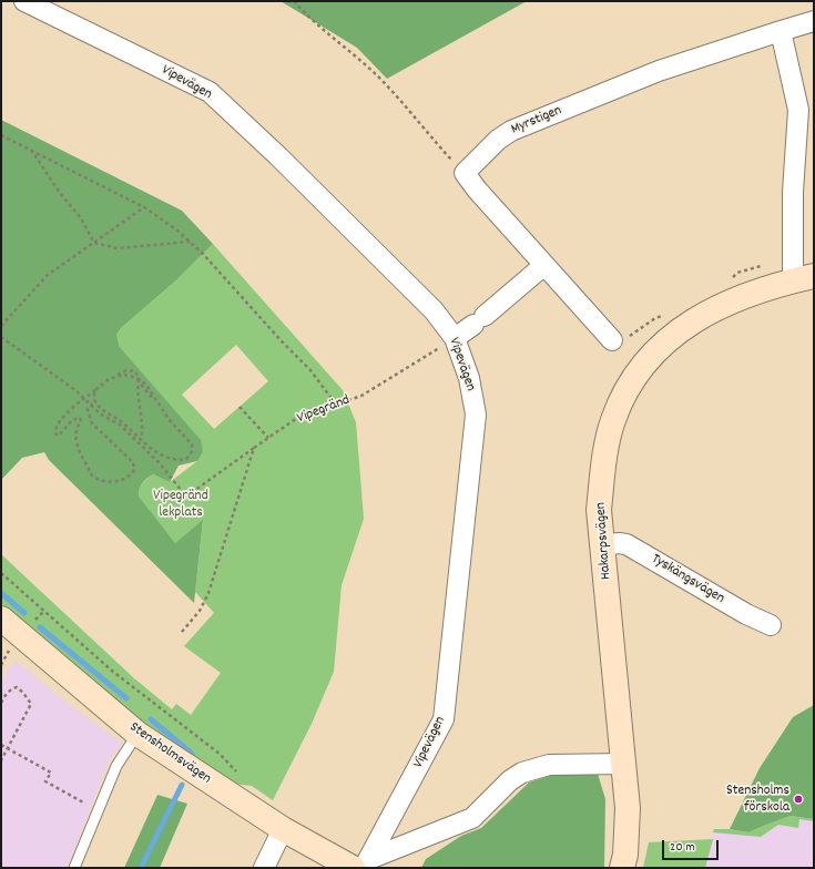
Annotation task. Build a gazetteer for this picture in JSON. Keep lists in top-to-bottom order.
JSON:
{
  "streets": {
    "street": [
      "Vipevägen",
      "Myrstigen",
      "Hakarpsvägen",
      "Tyskängsvägen",
      "Stensholmsvägen"
    ],
    "path": ["Vipegränd"]
  },
  "crossings": [
    ["Vipevägen", "Vipegränd"],
    ["Vipevägen", "Stensholmsvägen"],
    ["Hakarpsvägen", "Tyskängsvägen"]
  ],
  "parks": ["Vipegränd lekplats"],
  "places": ["Stensholms förskola"],
  "scale_bar": "20 m"
}
